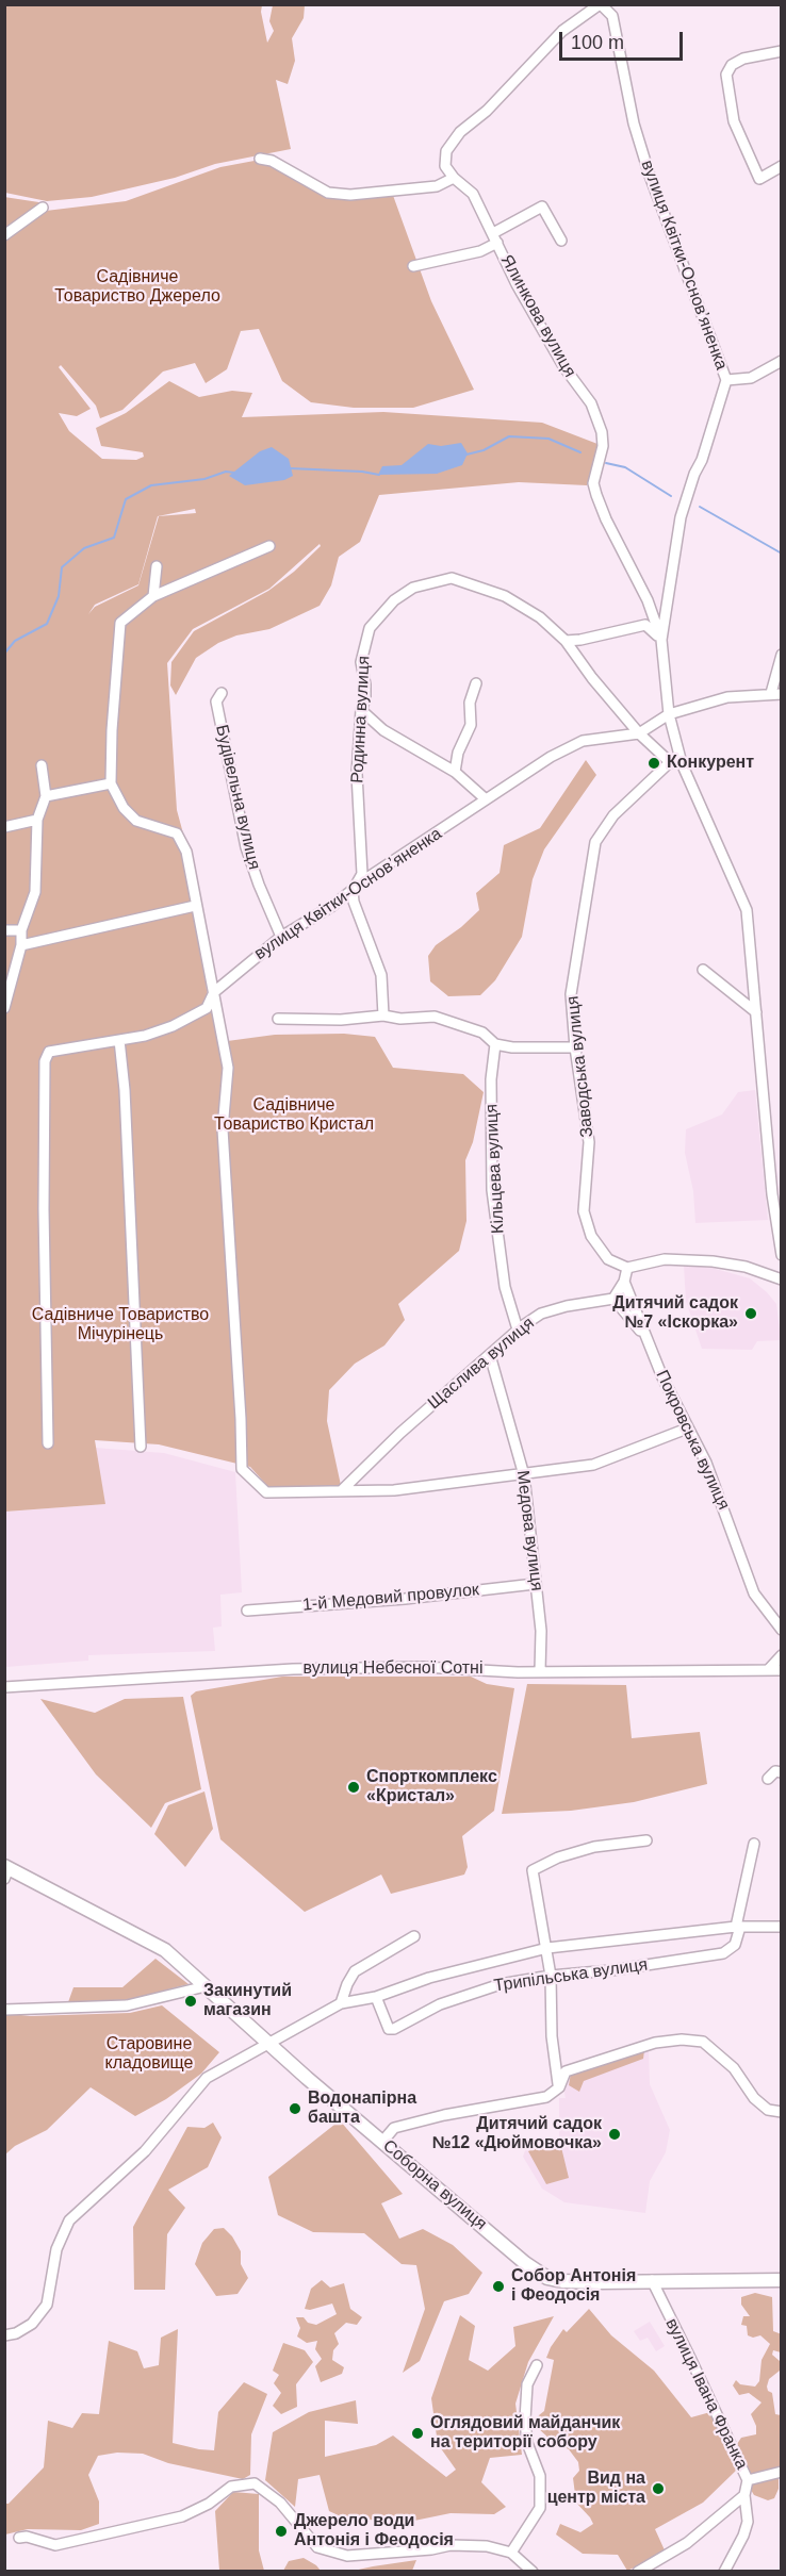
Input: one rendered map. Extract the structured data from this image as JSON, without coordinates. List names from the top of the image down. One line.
{"streets":{"main road":["Соборна вулиця"],"street":["вулиця Квітки-Основʼяненка","Ялинкова вулиця","Родинна вулиця","Будівельна вулиця","Заводська вулиця","Кільцева вулиця","Щаслива вулиця","Покровська вулиця","Медова вулиця","1-й Медовий провулок","вулиця Небесної Сотні","Трипільська вулиця","вулиця Івана Франка"]},"crossings":[["вулиця Квітки-Основʼяненка","Ялинкова вулиця"],["вулиця Квітки-Основʼяненка","Родинна вулиця"],["вулиця Квітки-Основʼяненка","Будівельна вулиця"],["Родинна вулиця","Заводська вулиця"],["Кільцева вулиця","Щаслива вулиця"],["Щаслива вулиця","Медова вулиця"],["Медова вулиця","1-й Медовий провулок"],["Медова вулиця","вулиця Небесної Сотні"],["Трипільська вулиця","Соборна вулиця"],["Соборна вулиця","вулиця Івана Франка"]],"parks":["Садівниче Товариство Джерело","Садівниче Товариство Кристал","Садівниче Товариство Мічурінець","Старовине кладовище"],"places":["Конкурент","Дитячий садок №7 «Іскорка»","Спорткомплекс «Кристал»","Закинутий магазин","Водонапірна башта","Дитячий садок №12 «Дюймовочка»","Собор Антонія і Феодосія","Оглядовий майданчик на території собору","Вид на центр міста","Джерело води Антонія і Феодосія"],"scale_bar":"100 m"}
